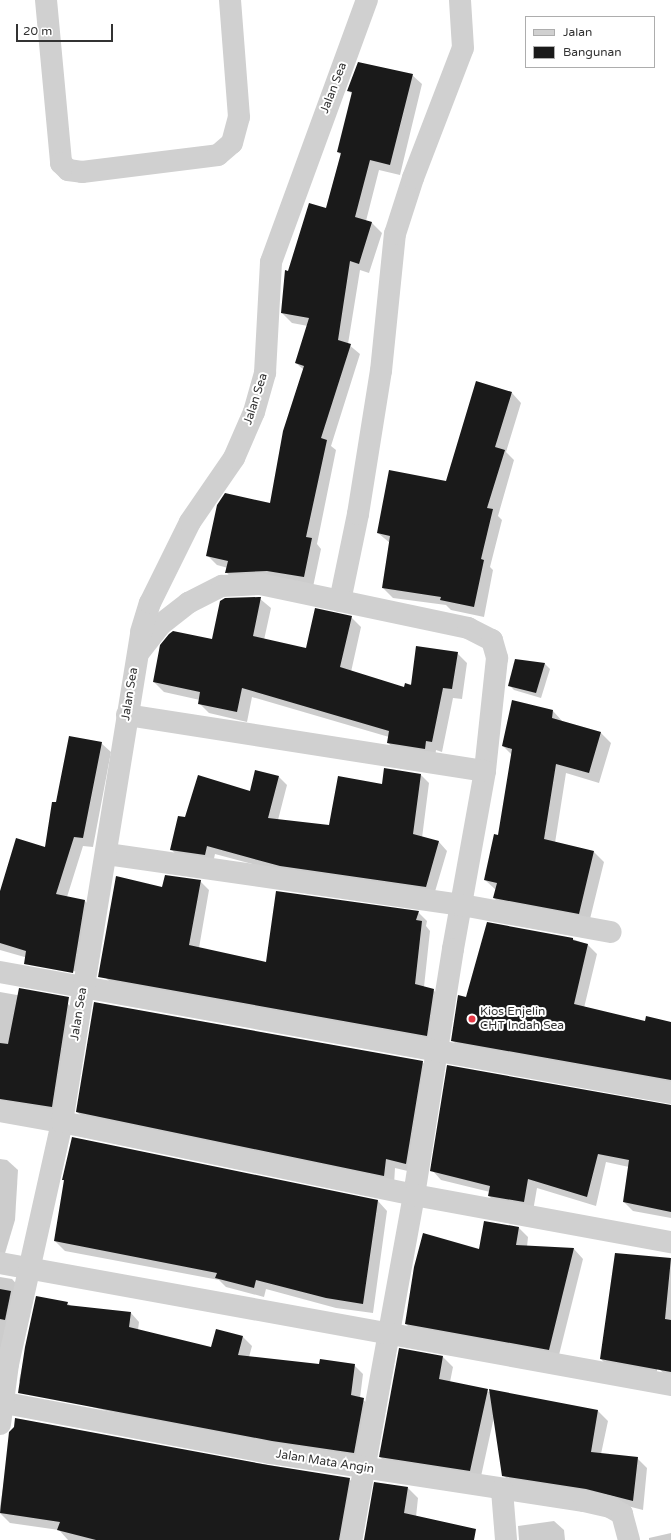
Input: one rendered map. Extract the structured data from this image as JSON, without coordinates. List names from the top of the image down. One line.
{"streets":{"street":["Jalan Sea","Jalan Mata Angin"]},"crossings":[["Jalan Sea","Jalan Mata Angin"]],"places":["Kios Enjelin CHT Indah Sea"],"legend":["Jalan","Bangunan"],"scale_bar":"20 m"}
